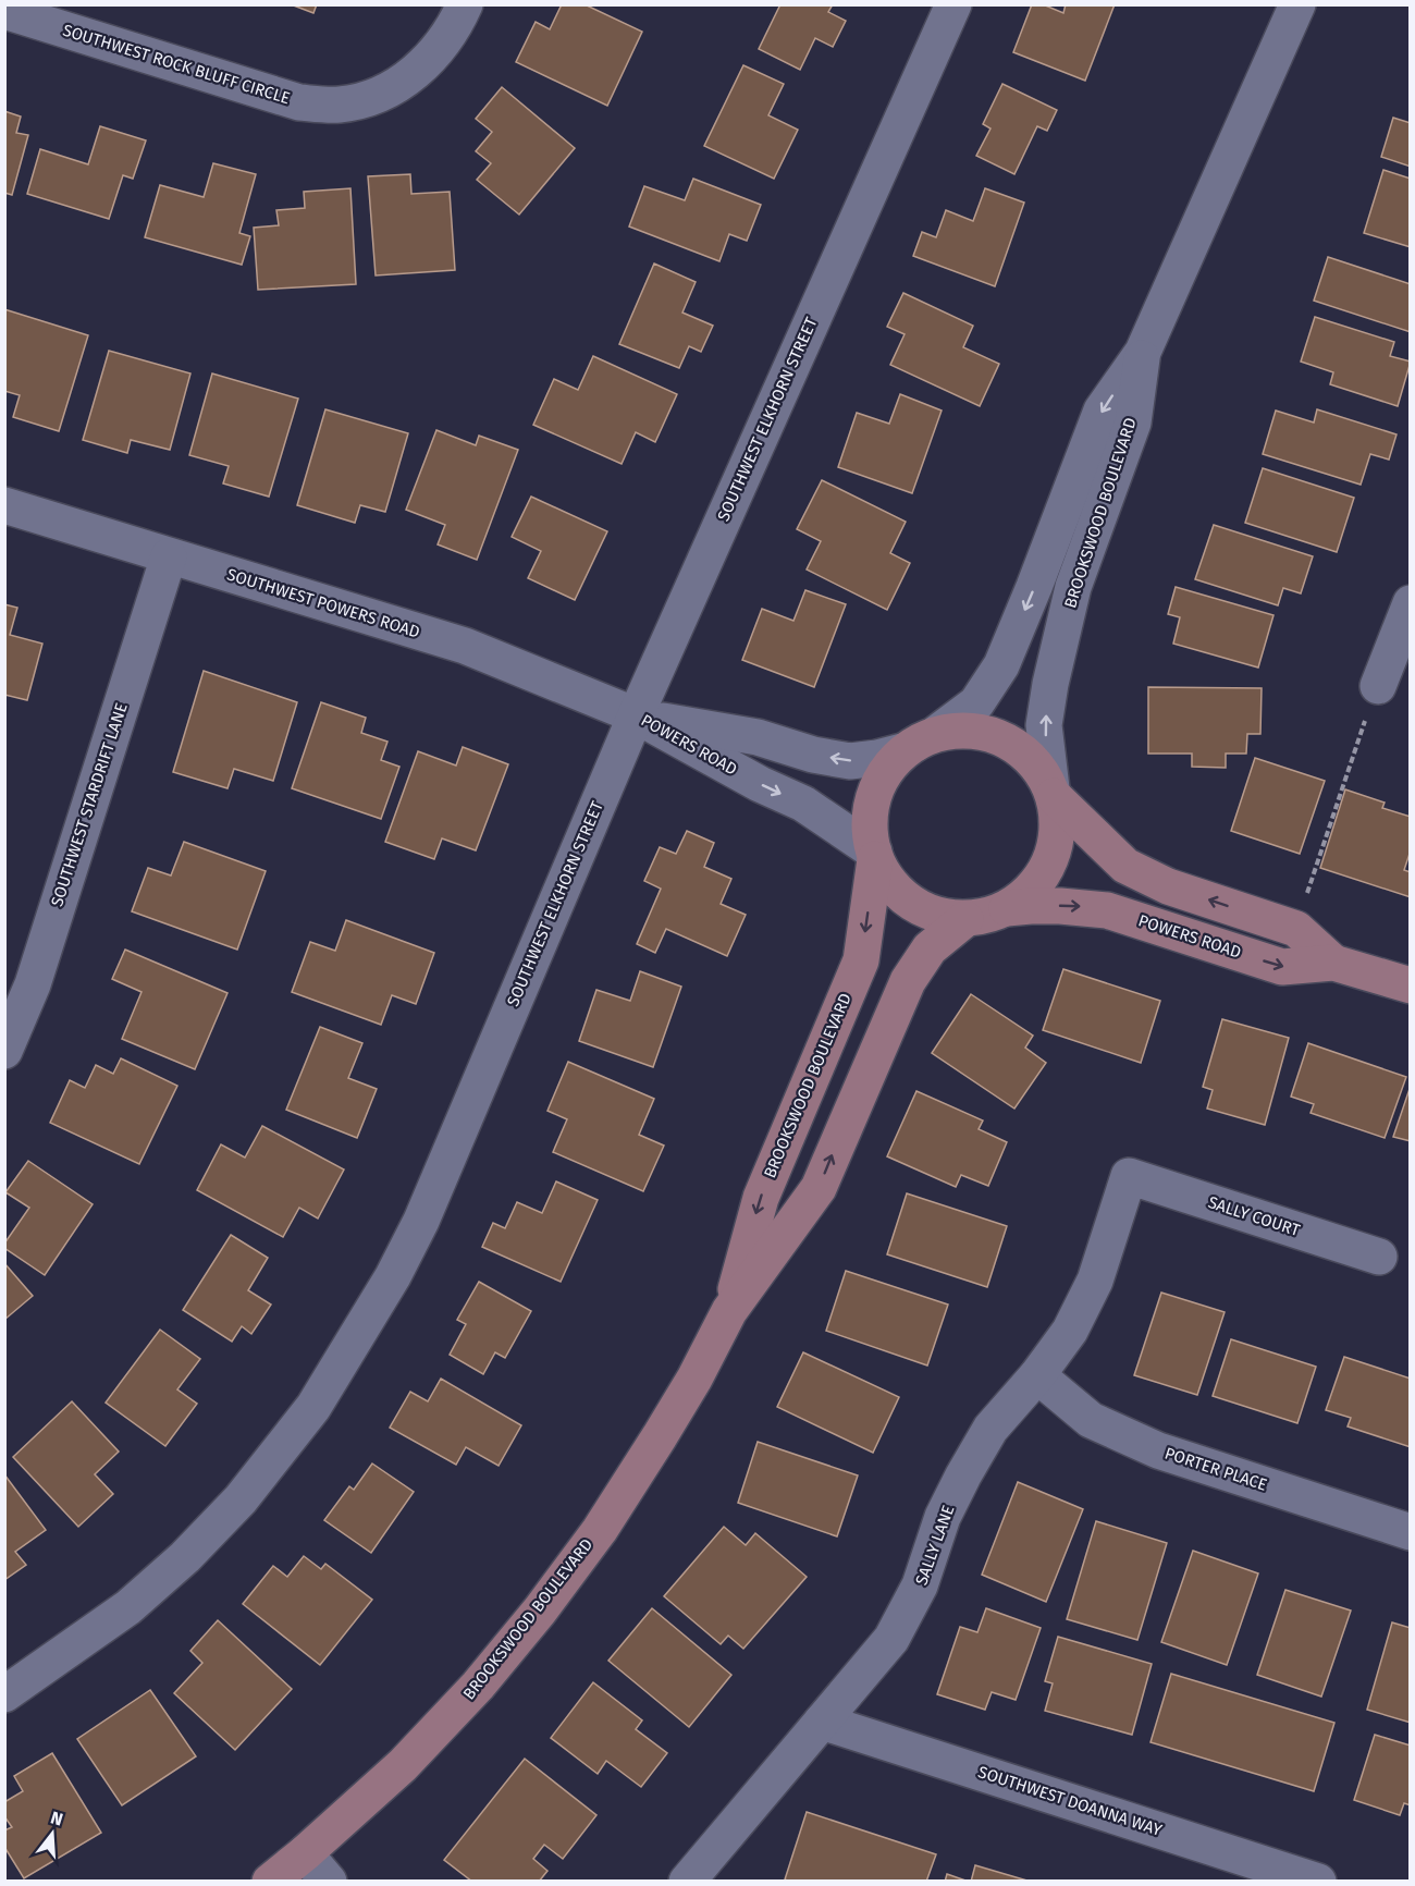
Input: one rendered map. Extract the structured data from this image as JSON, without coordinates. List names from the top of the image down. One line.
{"streets":{"main road":["BROOKSWOOD BOULEVARD","POWERS ROAD"],"street":["SOUTHWEST ROCK BLUFF CIRCLE","SOUTHWEST ELKHORN STREET","SOUTHWEST POWERS ROAD","SOUTHWEST STARDRIFT LANE","SALLY COURT","PORTER PLACE","SALLY LANE","SOUTHWEST DOANNA WAY"]},"crossings":[["SOUTHWEST ELKHORN STREET","SOUTHWEST POWERS ROAD"],["SOUTHWEST ELKHORN STREET","POWERS ROAD"],["BROOKSWOOD BOULEVARD","POWERS ROAD"],["SOUTHWEST POWERS ROAD","POWERS ROAD"],["SOUTHWEST POWERS ROAD","SOUTHWEST STARDRIFT LANE"],["SALLY COURT","SALLY LANE"],["PORTER PLACE","SALLY LANE"],["SALLY LANE","SOUTHWEST DOANNA WAY"]],"north":"top"}
